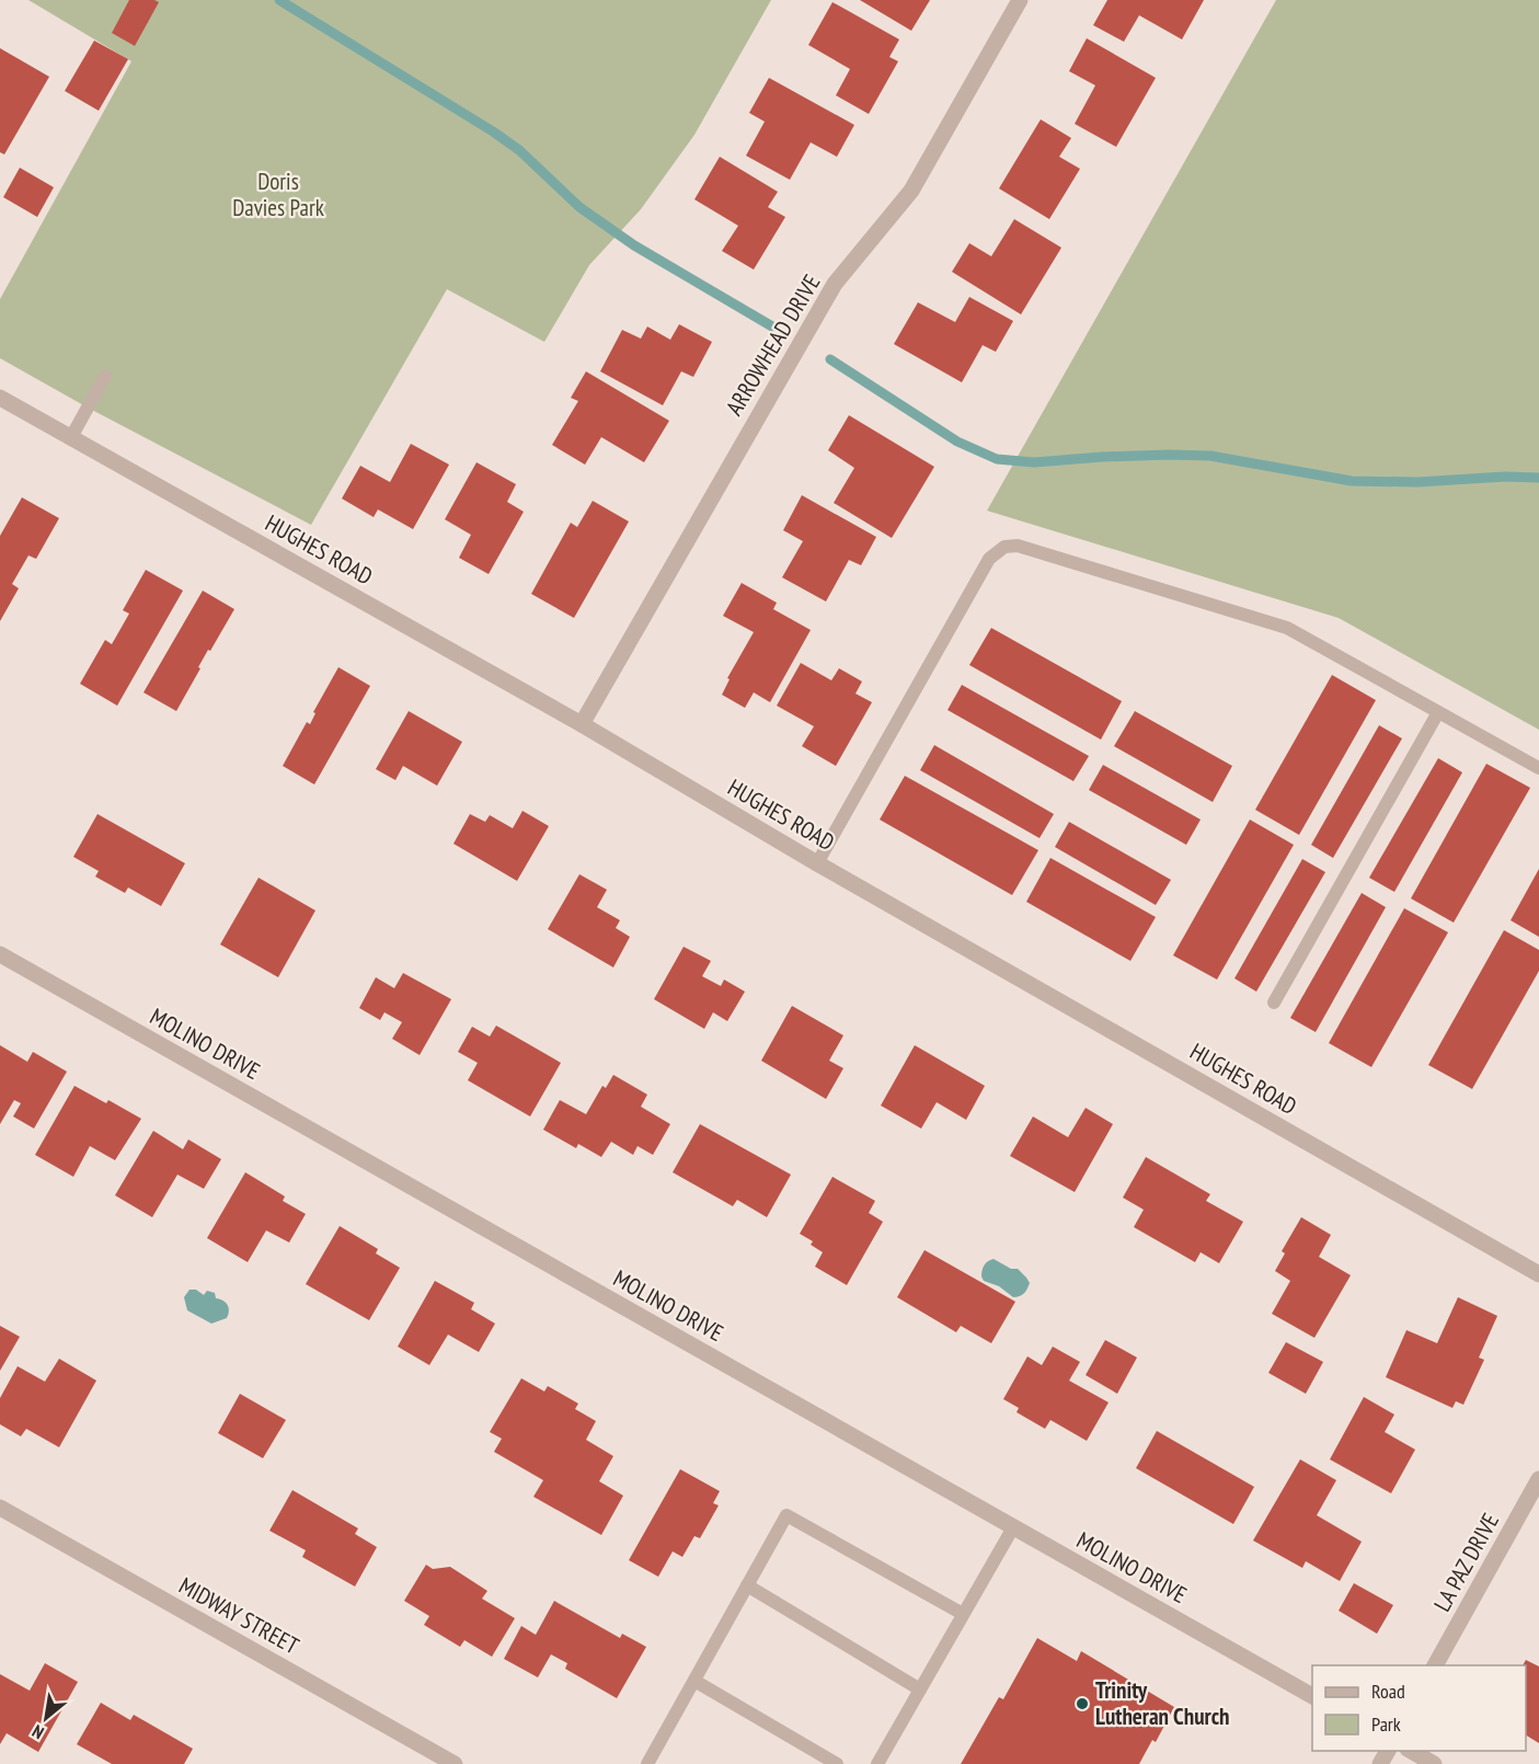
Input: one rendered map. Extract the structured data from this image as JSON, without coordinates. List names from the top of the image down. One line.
{"streets":{"street":["ARROWHEAD DRIVE","HUGHES ROAD","MOLINO DRIVE","LA PAZ DRIVE","MIDWAY STREET"]},"crossings":[["ARROWHEAD DRIVE","HUGHES ROAD"]],"parks":["Doris Davies Park"],"places":["Trinity Lutheran Church"],"legend":["Road","Park"],"north":"bottom left"}
